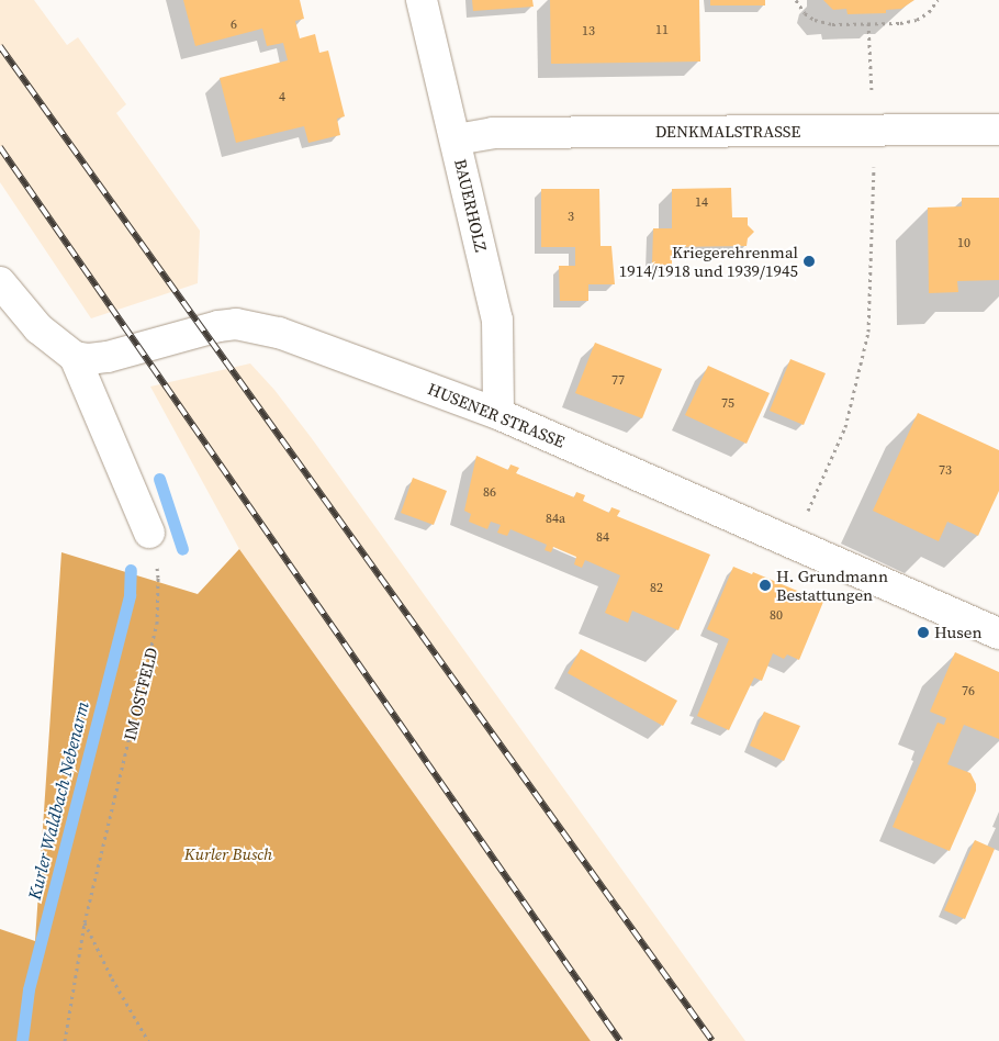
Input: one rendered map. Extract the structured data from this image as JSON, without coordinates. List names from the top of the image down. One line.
{"streets":{"street":["DENKMALSTRASSE","BAUERHOLZ","HUSENER STRASSE"],"path":["IM OSTFELD"]},"crossings":[["DENKMALSTRASSE","BAUERHOLZ"],["BAUERHOLZ","HUSENER STRASSE"]],"water":["Kurler Waldbach Nebenarm"],"parks":["Kurler Busch"],"places":["Kriegerehrenmal 1914/1918 und 1939/1945","H. Grundmann Bestattungen","Husen"],"house_numbers":["6","11","13","4","14","3","10","77","75","73","86","84a","84","82","80","76"]}
